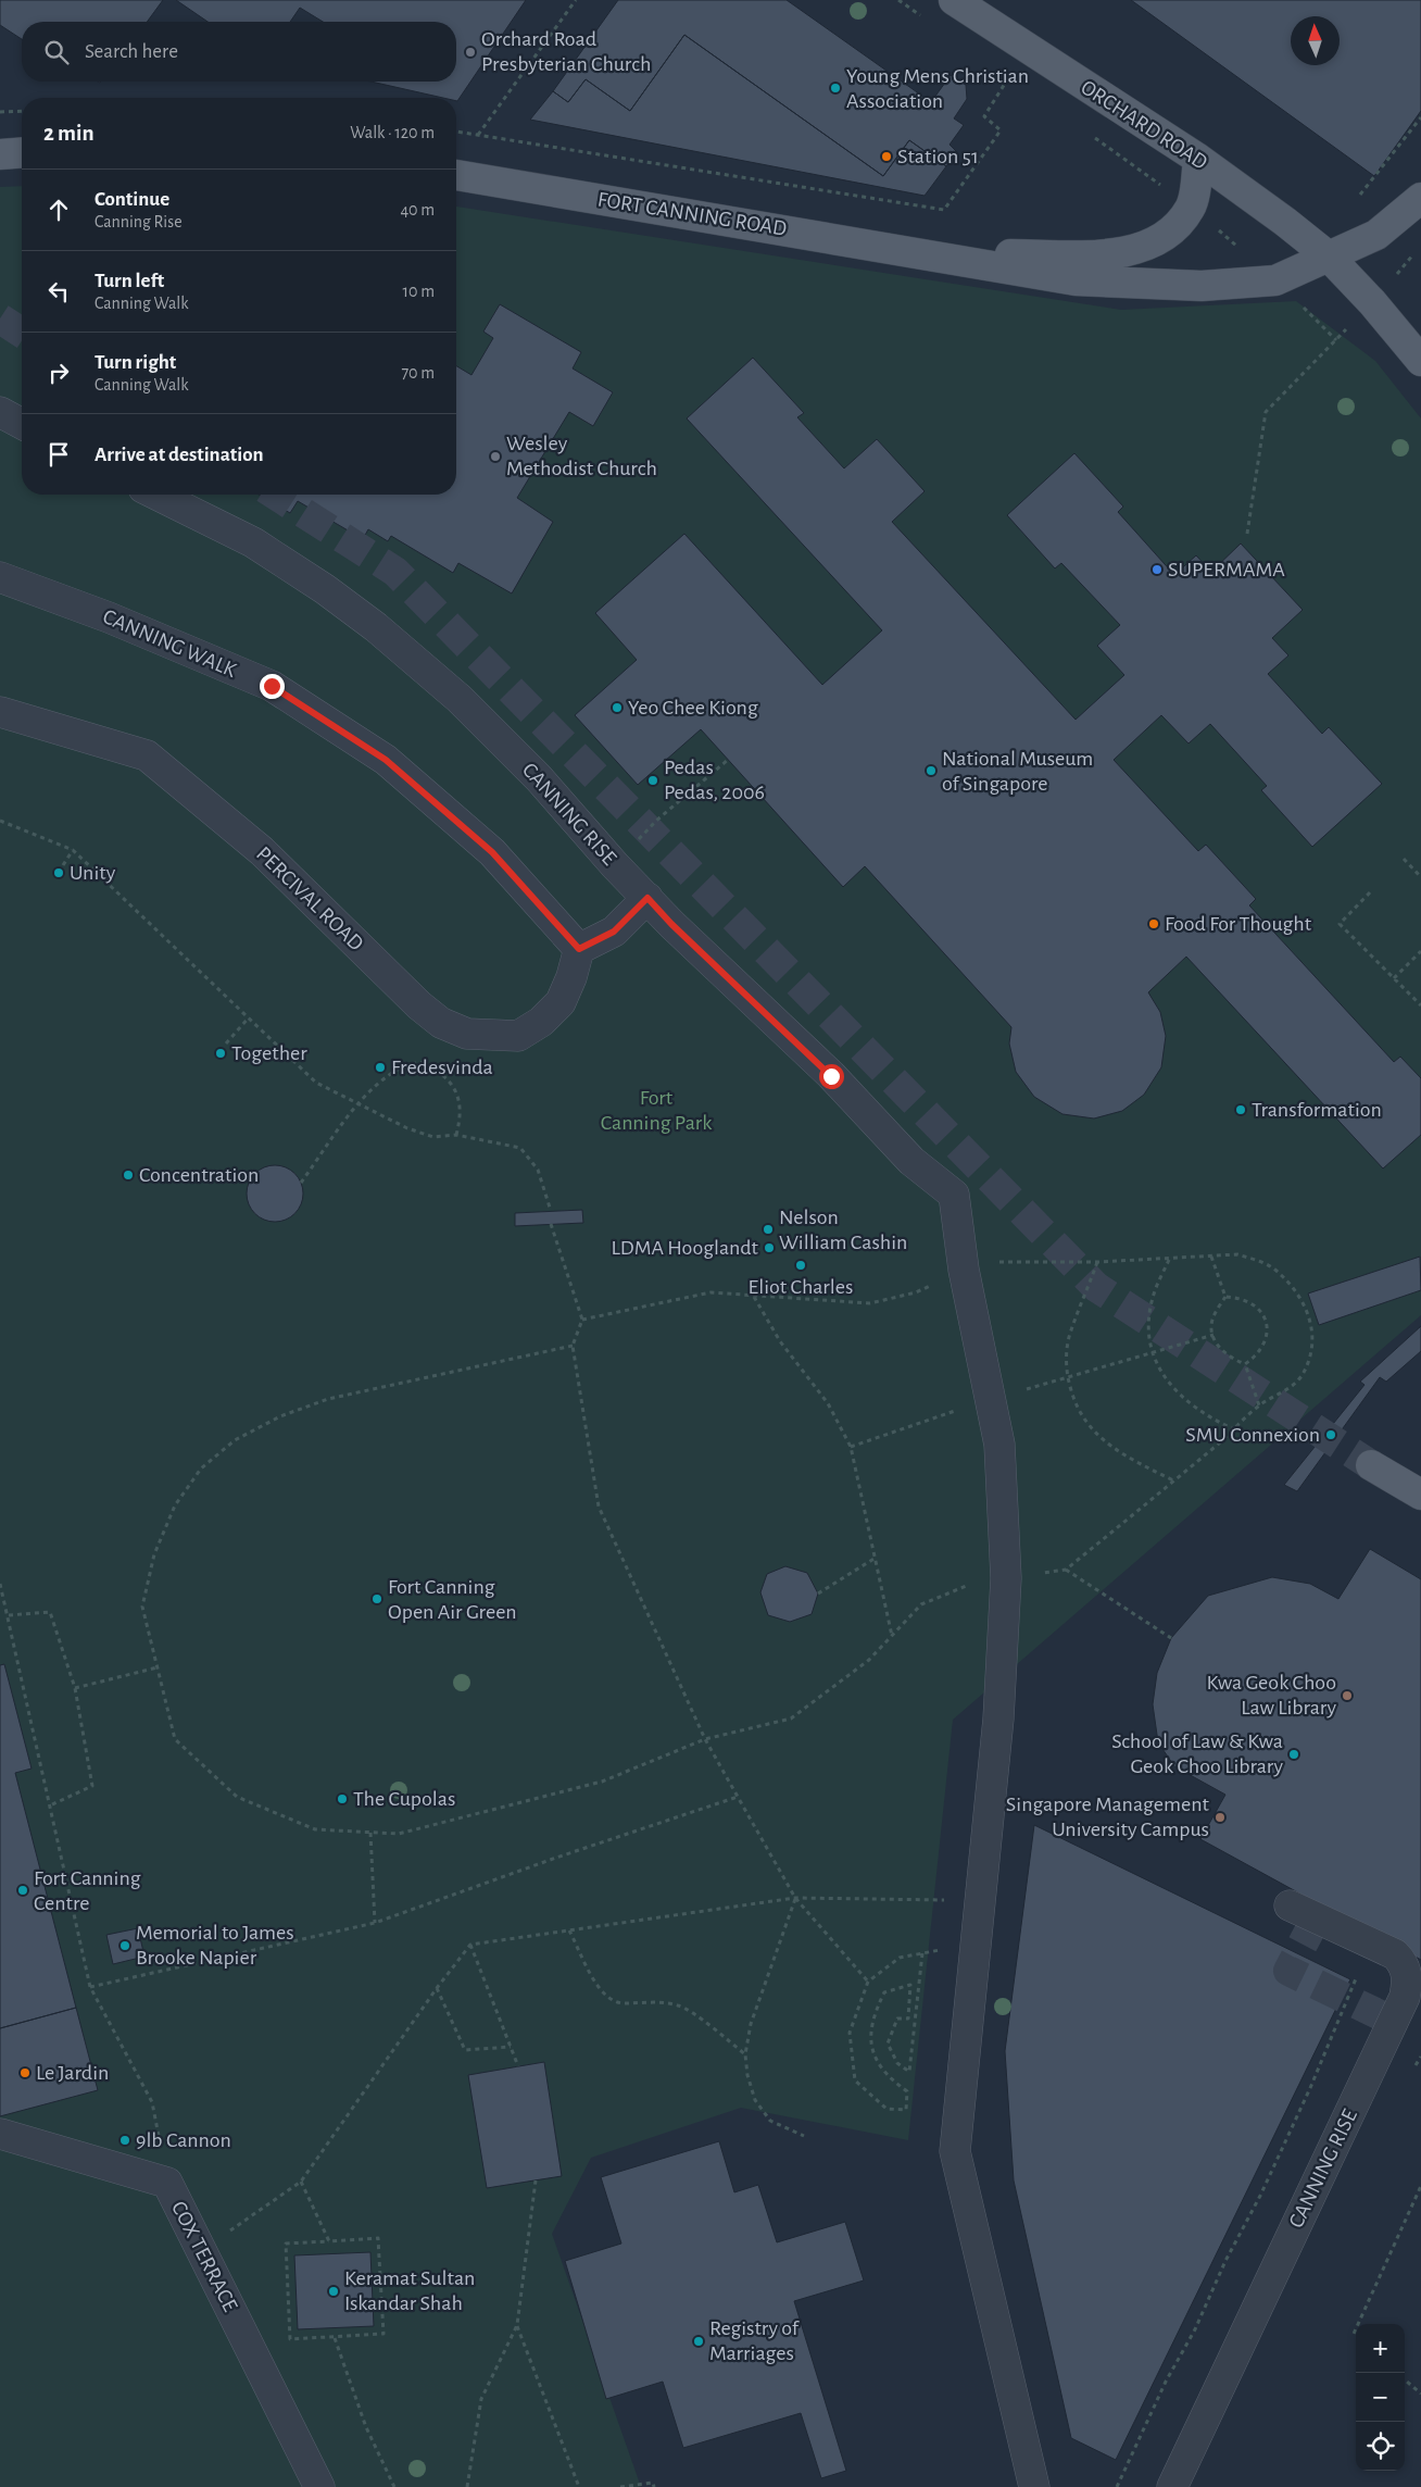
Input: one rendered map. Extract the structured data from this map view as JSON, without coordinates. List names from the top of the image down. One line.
{"streets":{"main road":["ORCHARD ROAD","FORT CANNING ROAD"],"street":["CANNING WALK","CANNING RISE","PERCIVAL ROAD","COX TERRACE"]},"crossings":[["ORCHARD ROAD","FORT CANNING ROAD"],["CANNING WALK","PERCIVAL ROAD"]],"parks":["Fort Canning Park"],"places":["Orchard Road Presbyterian Church","Young Mens Christian Association","Station 51","Wesley Methodist Church","SUPERMAMA","Yeo Chee Kiong","National Museum of Singapore","Pedas Pedas, 2006","Unity","Food For Thought","Together","Fredesvinda","Transformation","Concentration","Nelson William Cashin","LDMA Hooglandt","Eliot Charles","SMU Connexion","Fort Canning Open Air Green","Kwa Geok Choo Law Library","School of Law & Kwa Geok Choo Library","The Cupolas","Singapore Management University Campus","Fort Canning Centre","Memorial to James Brooke Napier","Le Jardin","9lb Cannon","Keramat Sultan Iskandar Shah","Registry of Marriages"],"north":"top","page":{"search":"Search here","heading":["2 min","Walk · 120 m"],"list":[["Continue","Canning Rise","40 m"],["Turn left","Canning Walk","10 m"],["Turn right","Canning Walk","70 m"],"Arrive at destination"],"map_buttons":["+","−"]}}
